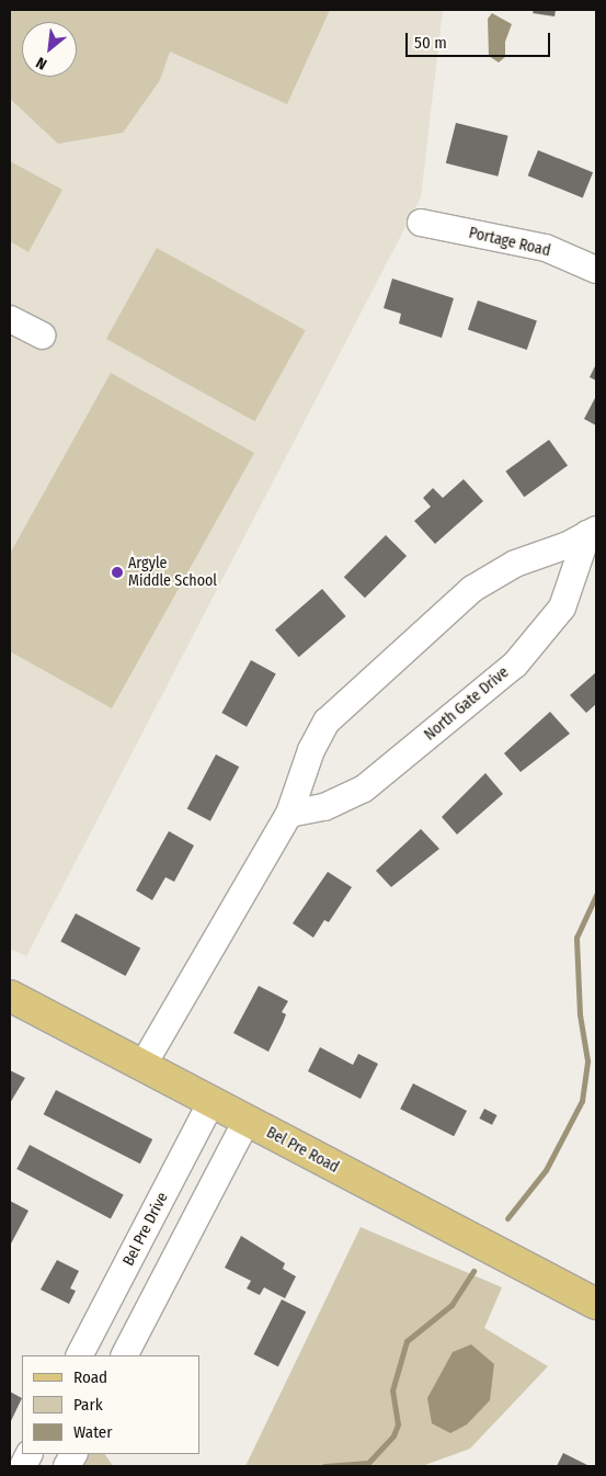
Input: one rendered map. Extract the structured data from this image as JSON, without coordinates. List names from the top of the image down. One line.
{"streets":{"main road":["Bel Pre Road"],"street":["Portage Road","North Gate Drive","Bel Pre Drive"]},"crossings":[["North Gate Drive","Bel Pre Road"],["Bel Pre Road","Bel Pre Drive"]],"places":["Argyle Middle School"],"legend":["Road","Park","Water"],"scale_bar":"50 m","north":"bottom left"}
